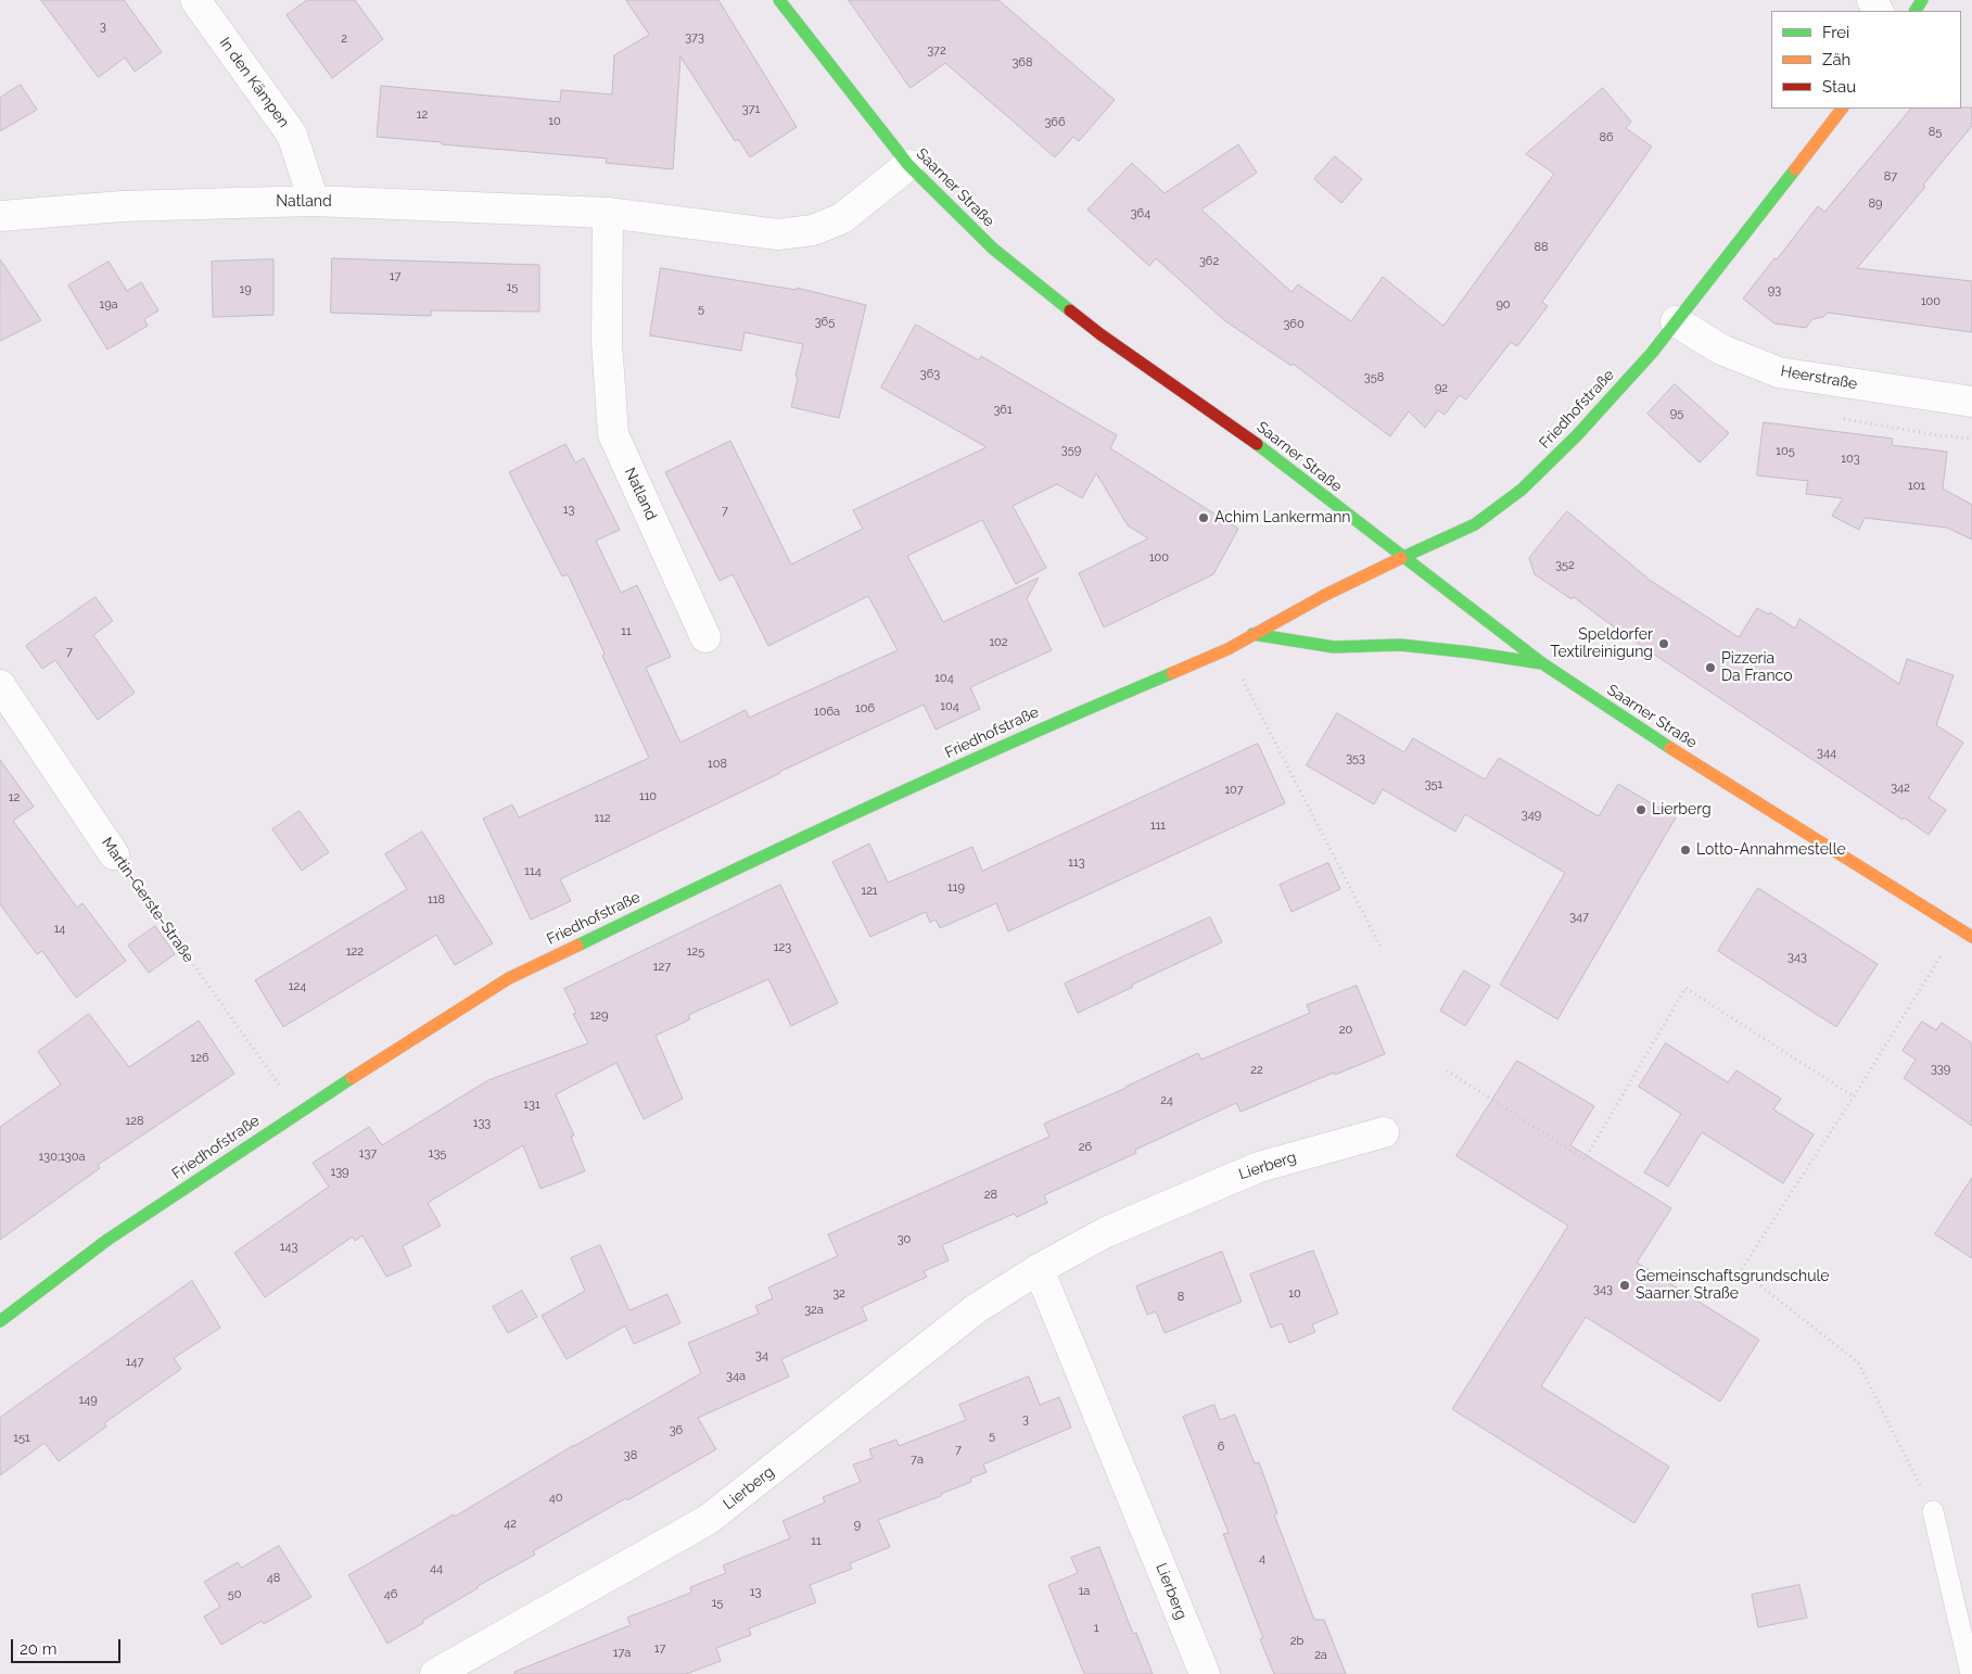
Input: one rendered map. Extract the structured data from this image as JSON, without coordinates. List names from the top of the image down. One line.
{"streets":{"street":["In den Kämpen","Saarner Straße","Natland","Heerstraße","Friedhofstraße","Martin-Gerste-Straße","Lierberg"]},"crossings":[["In den Kämpen","Natland"],["Saarner Straße","Natland"],["Saarner Straße","Friedhofstraße"],["Heerstraße","Friedhofstraße"],["Friedhofstraße","Martin-Gerste-Straße"]],"places":["Achim Lankermann","Speldorfer Textilreinigung","Pizzeria Da Franco","Lierberg","Lotto-Annahmestelle","Gemeinschaftsgrundschule Saarner Straße"],"house_numbers":["3","373","2","372","368","371","12","10","366","85","86","87","89","364","88","362","17","15","19","93","100","19a","90","5","365","360","363","358","92","361","95","359","105","103","101","13","7","100","352","11","102","7","104","104","106","106a","344","353","108","351","342","107","110","12","349","112","111","113","114","119","121","118","347","14","123","122","125","343","127","124","129","20","126","339","22","24","131","128","133","26","137","135","130;130a","139","28","30","143","343","32","10","8","32a","34","147","34a","149","3","36","5","151","6","7","38","7a","40","42","9","11","4","44","48","1a","13","50","46","15","1","2b","17","17a","2a"],"legend":["Frei","Zäh","Stau"],"scale_bar":"20 m"}
